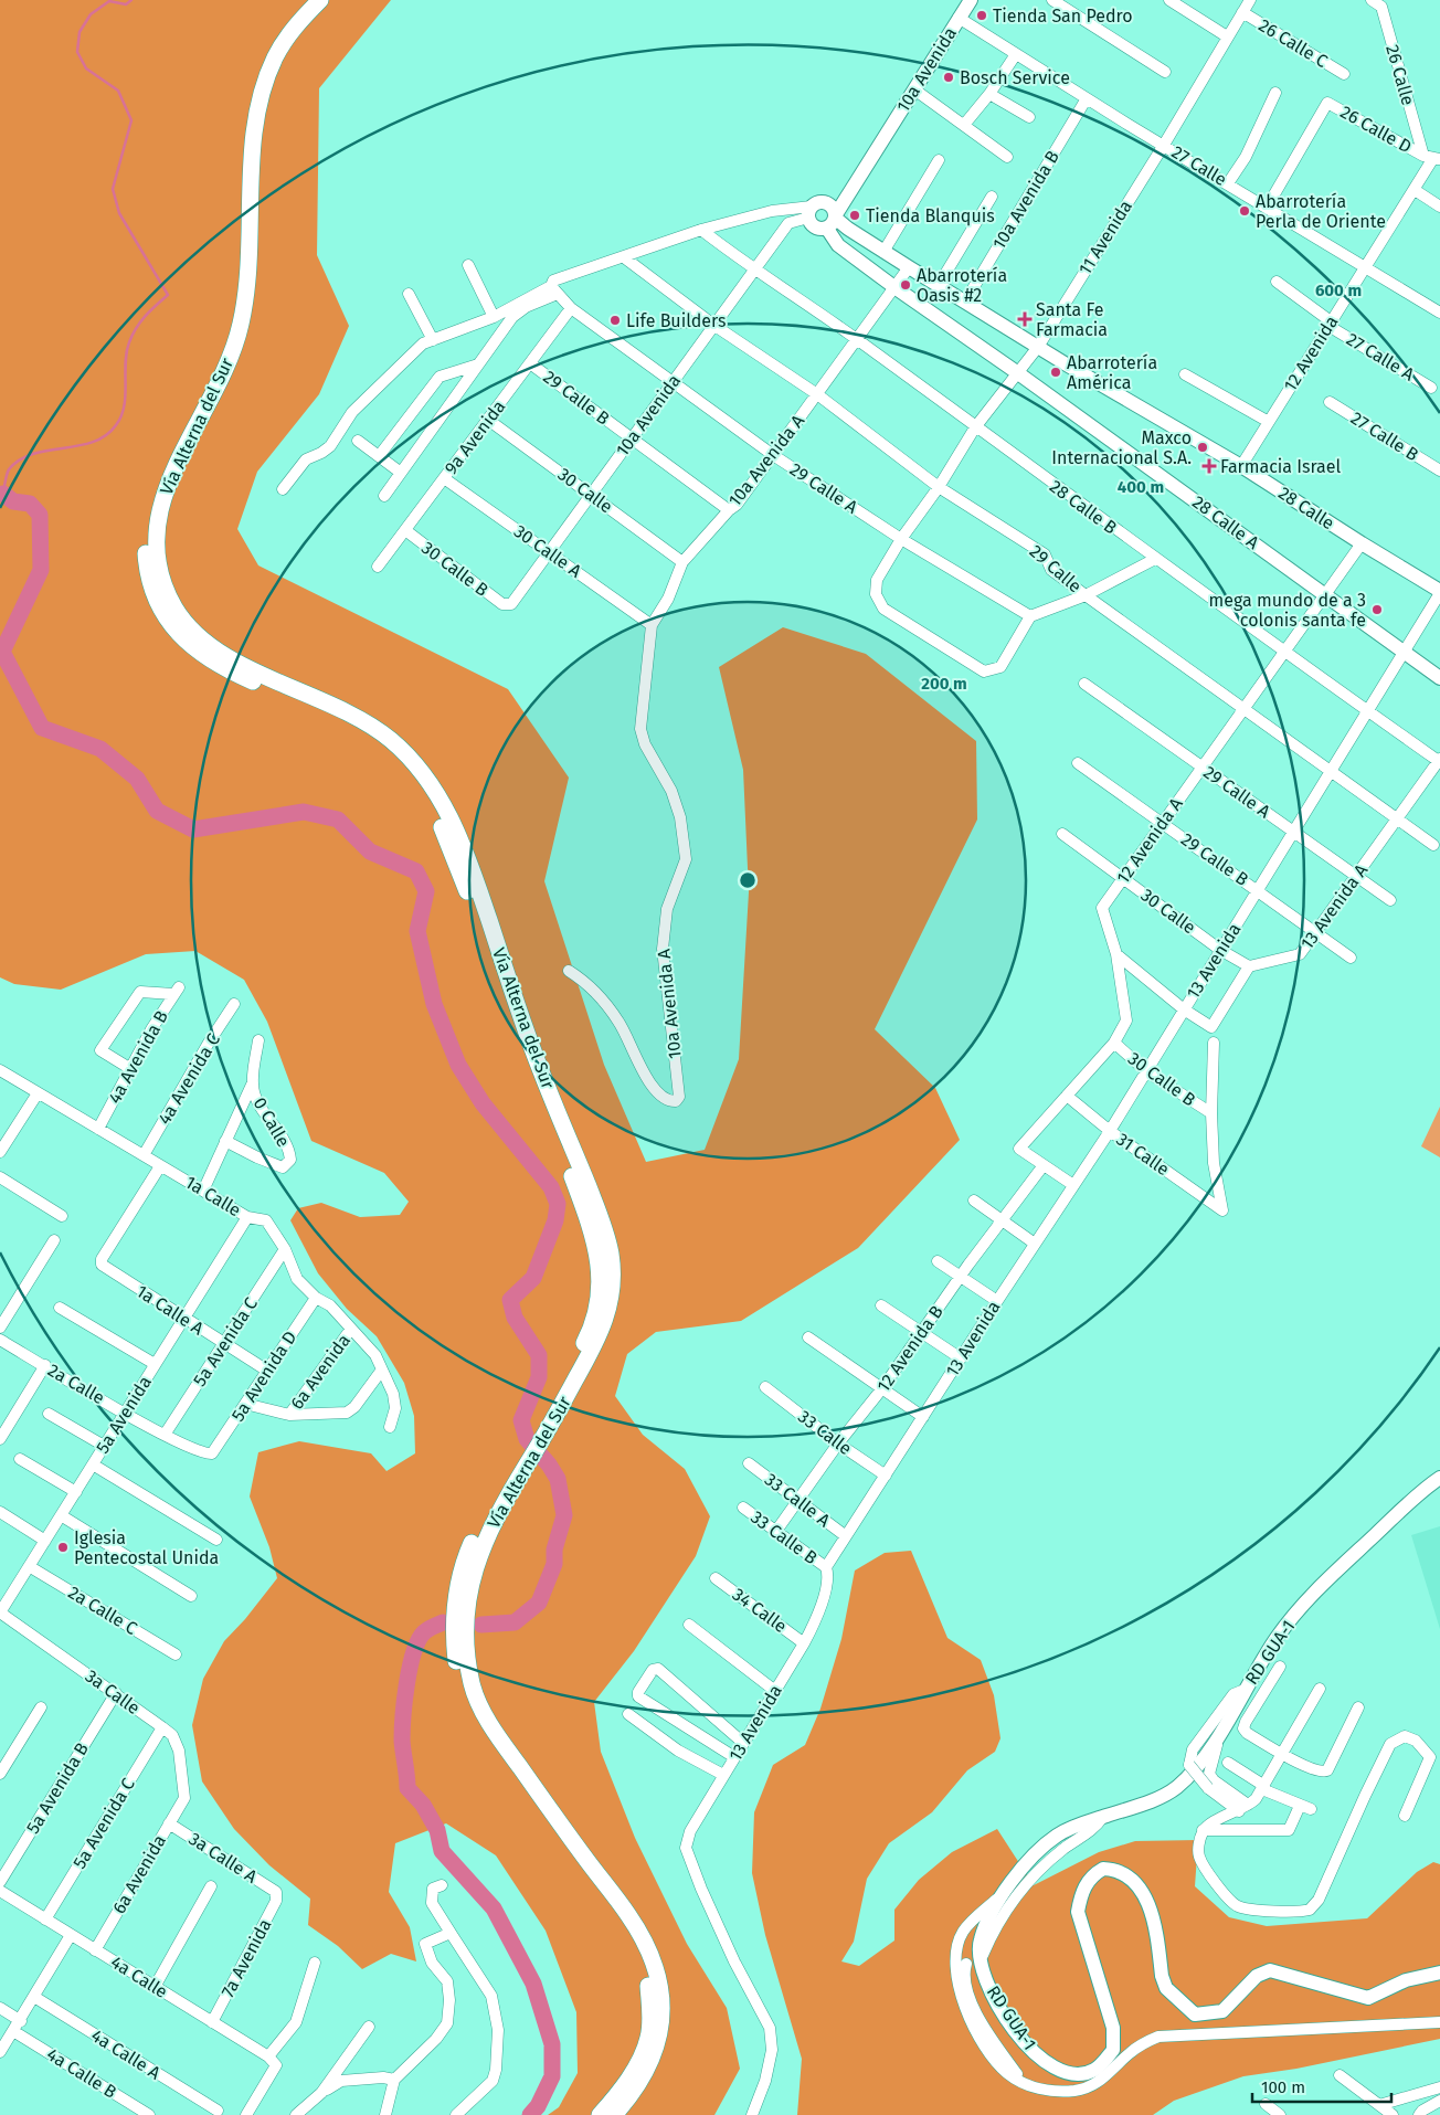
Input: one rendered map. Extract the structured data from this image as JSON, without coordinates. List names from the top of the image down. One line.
{"streets":{"highway":["Vía Alterna del Sur"],"main road":["10a Avenida","28 Calle","28 Calle A","RD GUA-1"],"street":["26 Calle C","26 Calle","26 Calle D","27 Calle","10a Avenida B","11 Avenida","12 Avenida","27 Calle A","29 Calle B","27 Calle B","9a Avenida","10a Avenida A","29 Calle A","30 Calle","28 Calle B","30 Calle A","30 Calle B","29 Calle","12 Avenida A","13 Avenida A","13 Avenida","4a Avenida B","4a Avenida C","0 Calle","31 Calle","1a Calle","1a Calle A","5a Avenida C","12 Avenida B","6a Avenida","5a Avenida D","2a Calle","5a Avenida","33 Calle","33 Calle A","33 Calle B","2a Calle C","34 Calle","3a Calle","5a Avenida B","3a Calle A","7a Avenida","4a Calle","4a Calle A","4a Calle B"]},"crossings":[["26 Calle C","11 Avenida"],["10a Avenida","27 Calle"],["10a Avenida","29 Calle B"],["10a Avenida","29 Calle A"],["10a Avenida","30 Calle"],["10a Avenida","28 Calle B"],["10a Avenida","28 Calle"],["10a Avenida","28 Calle A"],["10a Avenida","30 Calle A"],["10a Avenida","30 Calle B"],["10a Avenida","29 Calle"],["26 Calle","26 Calle D"],["26 Calle","12 Avenida"],["26 Calle D","27 Calle"],["26 Calle D","12 Avenida"],["27 Calle","10a Avenida B"],["27 Calle","11 Avenida"],["27 Calle","12 Avenida"],["10a Avenida B","28 Calle"],["11 Avenida","29 Calle A"],["11 Avenida","28 Calle B"],["11 Avenida","28 Calle"],["11 Avenida","28 Calle A"],["11 Avenida","29 Calle"],["12 Avenida","27 Calle A"],["12 Avenida","28 Calle"],["29 Calle B","9a Avenida"],["29 Calle B","10a Avenida A"],["29 Calle B","12 Avenida A"],["29 Calle B","13 Avenida A"],["29 Calle B","13 Avenida"],["9a Avenida","29 Calle A"],["9a Avenida","30 Calle"],["9a Avenida","30 Calle A"],["9a Avenida","30 Calle B"],["10a Avenida A","29 Calle A"],["10a Avenida A","30 Calle"],["10a Avenida A","28 Calle B"],["10a Avenida A","28 Calle"],["10a Avenida A","28 Calle A"],["10a Avenida A","30 Calle A"],["10a Avenida A","29 Calle"],["29 Calle A","12 Avenida A"],["29 Calle A","13 Avenida A"],["29 Calle A","13 Avenida"],["30 Calle","12 Avenida A"],["30 Calle","13 Avenida A"],["30 Calle","13 Avenida"],["28 Calle B","12 Avenida A"],["28 Calle B","13 Avenida A"],["28 Calle B","13 Avenida"],["28 Calle","28 Calle A"],["28 Calle","12 Avenida A"],["28 Calle","13 Avenida"],["28 Calle A","12 Avenida A"],["28 Calle A","13 Avenida"],["30 Calle B","12 Avenida A"],["30 Calle B","13 Avenida"],["30 Calle B","31 Calle"],["29 Calle","12 Avenida A"],["29 Calle","13 Avenida A"],["29 Calle","13 Avenida"],["12 Avenida A","31 Calle"],["12 Avenida A","12 Avenida B"],["13 Avenida","31 Calle"],["13 Avenida","33 Calle"],["13 Avenida","33 Calle A"],["13 Avenida","33 Calle B"],["13 Avenida","34 Calle"],["4a Avenida B","1a Calle"],["4a Avenida C","1a Calle"],["1a Calle","1a Calle A"],["1a Calle","5a Avenida C"],["1a Calle","6a Avenida"],["1a Calle","5a Avenida D"],["1a Calle","5a Avenida"],["1a Calle A","5a Avenida C"],["1a Calle A","5a Avenida D"],["1a Calle A","5a Avenida"],["5a Avenida C","2a Calle"],["5a Avenida C","3a Calle"],["5a Avenida C","4a Calle"],["12 Avenida B","33 Calle"],["12 Avenida B","33 Calle A"],["12 Avenida B","33 Calle B"],["6a Avenida","3a Calle"],["6a Avenida","3a Calle A"],["6a Avenida","4a Calle"],["5a Avenida D","2a Calle"],["2a Calle","5a Avenida"],["5a Avenida","2a Calle C"],["5a Avenida","3a Calle"],["3a Calle","5a Avenida B"],["3a Calle A","7a Avenida"],["7a Avenida","4a Calle"]],"places":{"other":["Tienda San Pedro","Bosch Service","Abarrotería Perla de Oriente","Tienda Blanquis","Abarrotería Oasis #2","Life Builders","Abarrotería América","Maxco Internacional S.A.","mega mundo de a 3 colonis santa fe","Iglesia Pentecostal Unida"],"health":["Santa Fe Farmacia","Farmacia Israel"]},"scale_bar":"100 m","rings":["600 m","400 m","200 m"]}
